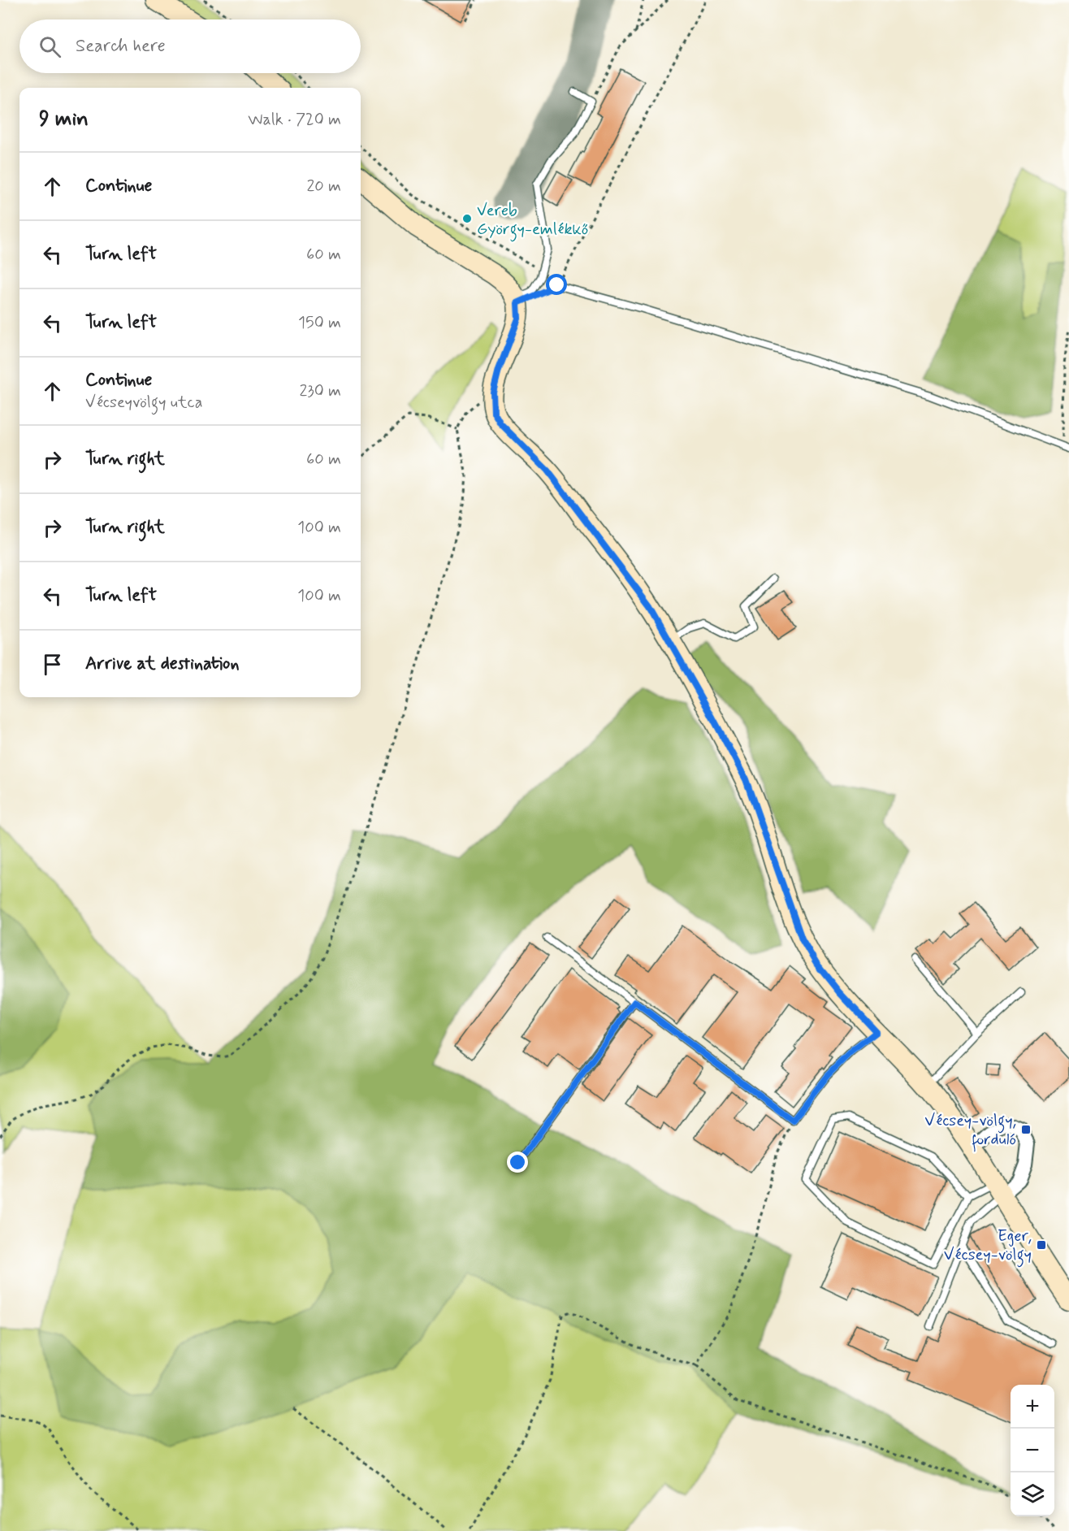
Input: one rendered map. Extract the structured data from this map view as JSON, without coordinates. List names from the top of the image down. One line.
{"places":{"other":["Vereb György-emlékkő"],"transit":["Vécsey-völgy, forduló","Eger, Vécsey-völgy"]},"page":{"search":"Search here","heading":["9 min","Walk · 720 m"],"list":[["Continue","20 m"],["Turn left","60 m"],["Turn left","150 m"],["Continue","Vécseyvölgy utca","230 m"],["Turn right","60 m"],["Turn right","100 m"],["Turn left","100 m"],"Arrive at destination"],"map_buttons":["+","−"]}}
